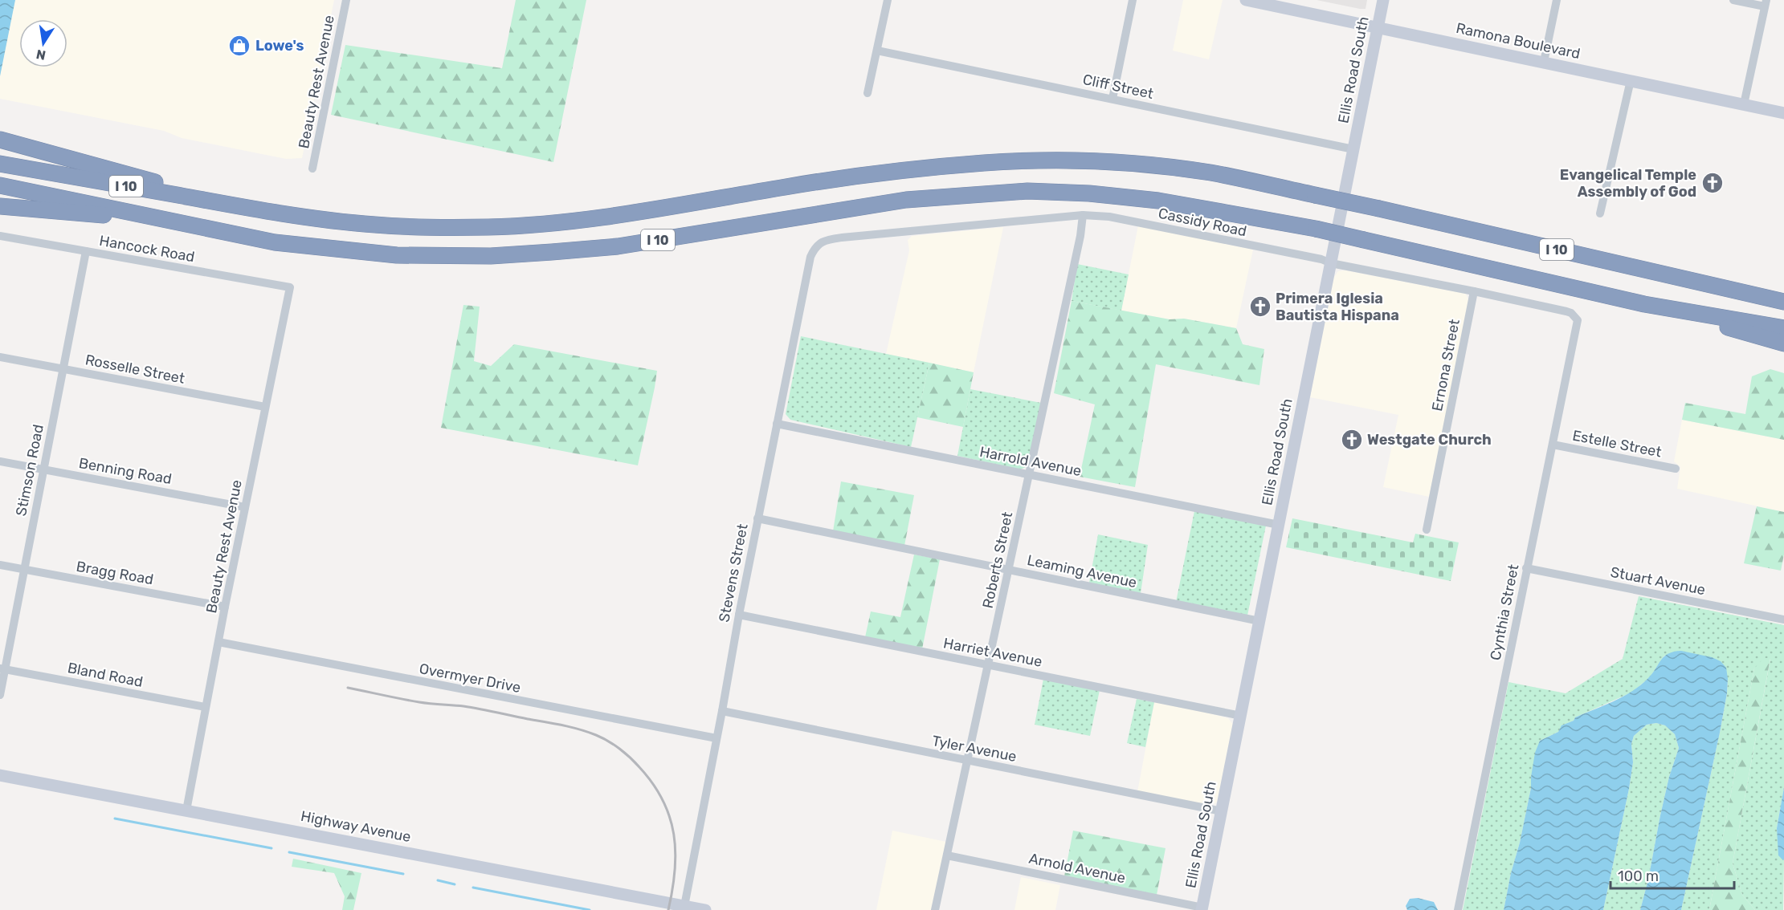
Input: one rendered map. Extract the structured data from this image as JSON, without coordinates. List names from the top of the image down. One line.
{"streets":{"highway":["I 10"],"street":["Ramona Boulevard","Ellis Road South","Beauty Rest Avenue","Cliff Street","Cassidy Road","Hancock Road","Ernona Street","Rosselle Street","Estelle Street","Harrold Avenue","Stimson Road","Benning Road","Roberts Street","Leaming Avenue","Bragg Road","Stevens Street","Stuart Avenue","Cynthia Street","Harriet Avenue","Bland Road","Overmyer Drive","Tyler Avenue","Highway Avenue","Arnold Avenue"]},"crossings":[["Ramona Boulevard","Ellis Road South"],["Ellis Road South","Cliff Street"],["Ellis Road South","Cassidy Road"],["Ellis Road South","Harrold Avenue"],["Ellis Road South","Leaming Avenue"],["Ellis Road South","Harriet Avenue"],["Ellis Road South","Tyler Avenue"],["Ellis Road South","Arnold Avenue"],["Beauty Rest Avenue","Hancock Road"],["Beauty Rest Avenue","Rosselle Street"],["Beauty Rest Avenue","Benning Road"],["Beauty Rest Avenue","Bragg Road"],["Beauty Rest Avenue","Bland Road"],["Beauty Rest Avenue","Overmyer Drive"],["Beauty Rest Avenue","Highway Avenue"],["Cassidy Road","Ernona Street"],["Cassidy Road","Roberts Street"],["Cassidy Road","Stevens Street"],["Cassidy Road","Cynthia Street"],["Hancock Road","Stimson Road"],["Rosselle Street","Stimson Road"],["Estelle Street","Cynthia Street"],["Harrold Avenue","Roberts Street"],["Harrold Avenue","Stevens Street"],["Stimson Road","Benning Road"],["Stimson Road","Bragg Road"],["Stimson Road","Bland Road"],["Roberts Street","Leaming Avenue"],["Roberts Street","Harriet Avenue"],["Roberts Street","Tyler Avenue"],["Roberts Street","Arnold Avenue"],["Leaming Avenue","Stevens Street"],["Stevens Street","Harriet Avenue"],["Stevens Street","Overmyer Drive"],["Stevens Street","Tyler Avenue"],["Stevens Street","Highway Avenue"],["Stuart Avenue","Cynthia Street"]],"places":{"shop":["Lowe's"],"church":["Evangelical Temple Assembly of God","Primera Iglesia Bautista Hispana","Westgate Church"]},"scale_bar":"100 m","north":"bottom"}
